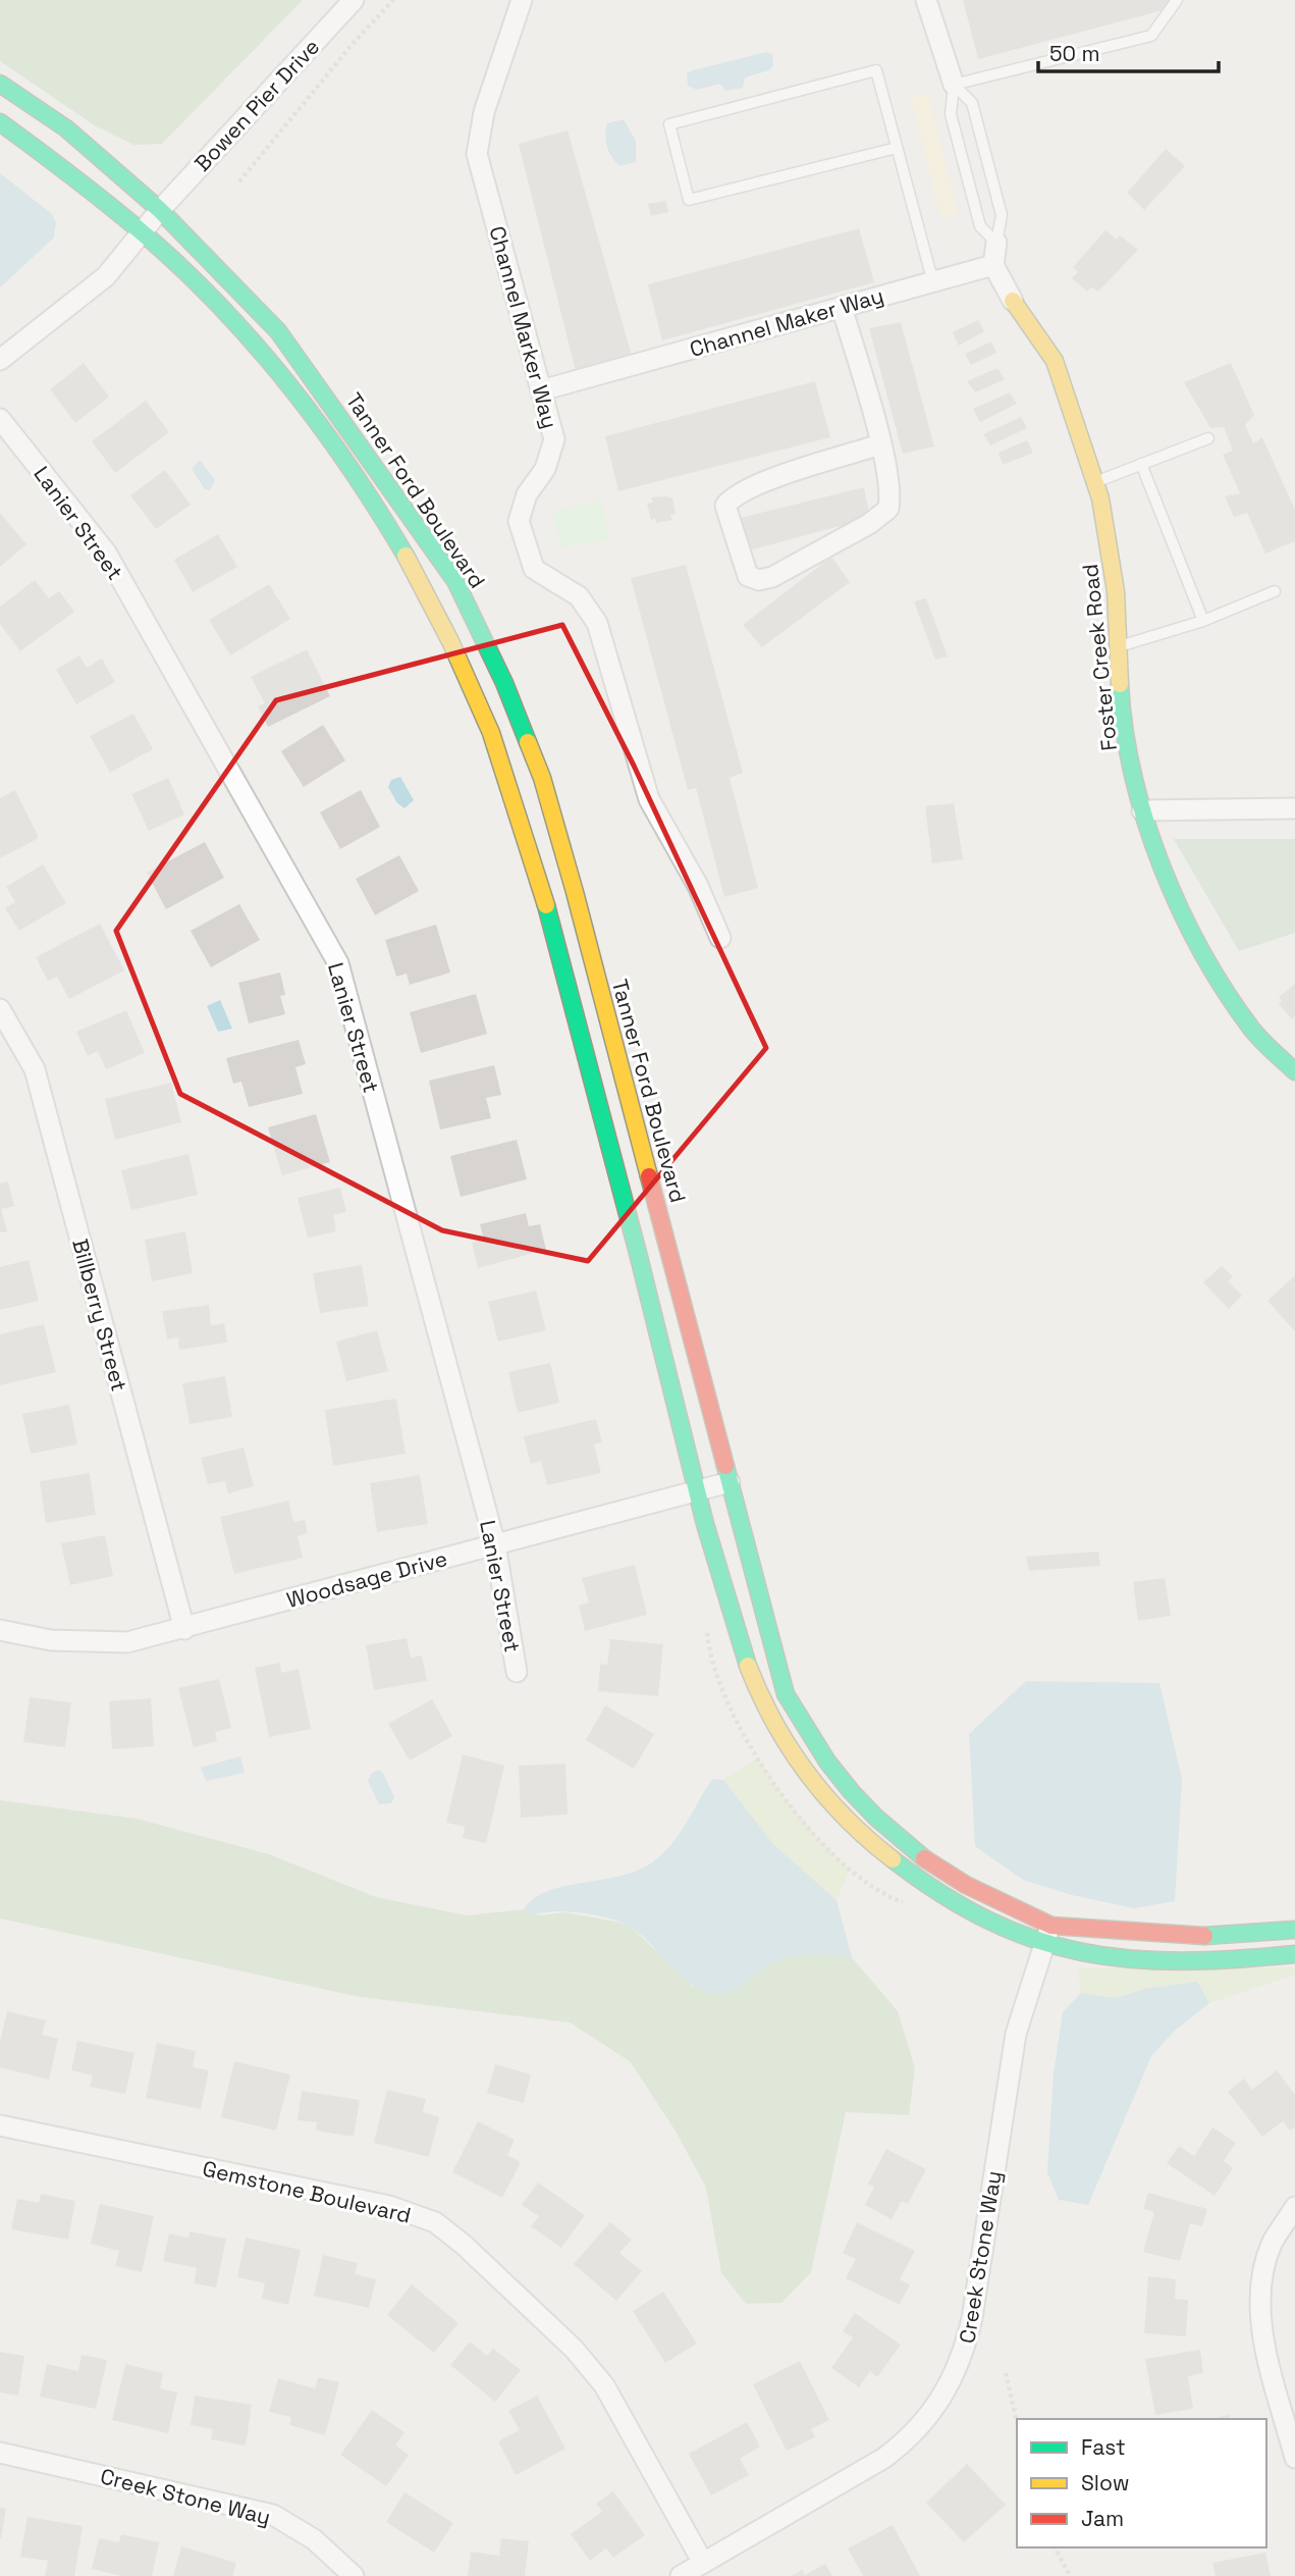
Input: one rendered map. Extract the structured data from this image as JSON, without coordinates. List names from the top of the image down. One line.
{"streets":{"street":["Bowen Pier Drive","Channel Maker Way","Channel Marker Way","Tanner Ford Boulevard","Lanier Street","Foster Creek Road","Billberry Street","Woodsage Drive","Gemstone Boulevard","Creek Stone Way"]},"crossings":[["Bowen Pier Drive","Tanner Ford Boulevard"],["Channel Maker Way","Channel Marker Way"],["Tanner Ford Boulevard","Woodsage Drive"],["Tanner Ford Boulevard","Creek Stone Way"],["Lanier Street","Woodsage Drive"],["Billberry Street","Woodsage Drive"],["Gemstone Boulevard","Creek Stone Way"]],"legend":["Fast","Slow","Jam"],"scale_bar":"50 m"}
